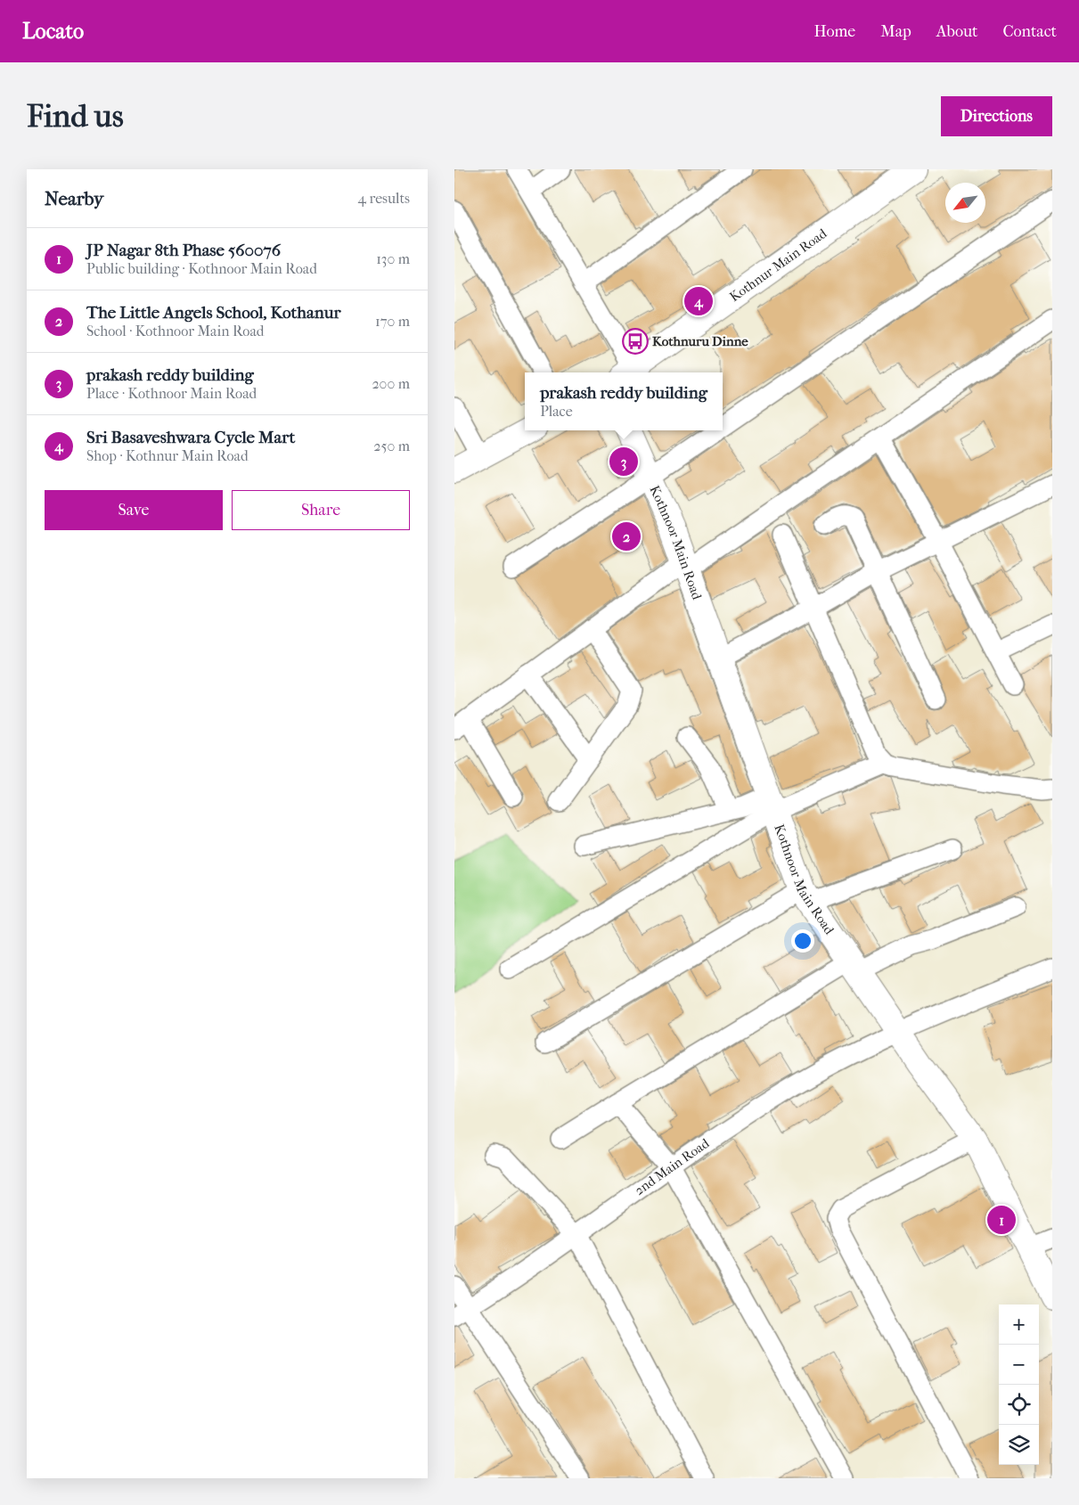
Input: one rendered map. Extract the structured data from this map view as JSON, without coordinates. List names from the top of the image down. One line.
{"streets":{"street":["Kothnur Main Road","Kothnoor Main Road","2nd Main Road"]},"crossings":[["Kothnoor Main Road","2nd Main Road"]],"places":{"bus stop":["Kothnuru Dinne"]},"north":"bottom left","page":{"header":"Locato","nav":["Home","Map","About","Contact"],"buttons":["Directions",["Save","Share"]],"title":"Find us","heading":["Nearby","4 results"],"list":[{"mark":"1","name":"JP Nagar 8th Phase 560076","note":"Public building · Kothnoor Main Road","value":"130 m"},{"mark":"2","name":"The Little Angels School, Kothanur","note":"School · Kothnoor Main Road","value":"170 m"},{"mark":"3","name":"prakash reddy building","note":"Place · Kothnoor Main Road","value":"200 m"},{"mark":"4","name":"Sri Basaveshwara Cycle Mart","note":"Shop · Kothnur Main Road","value":"250 m"}],"pins":["4","3","2","1"],"popup":["prakash reddy building","Place"],"map_buttons":["+","−"]}}
